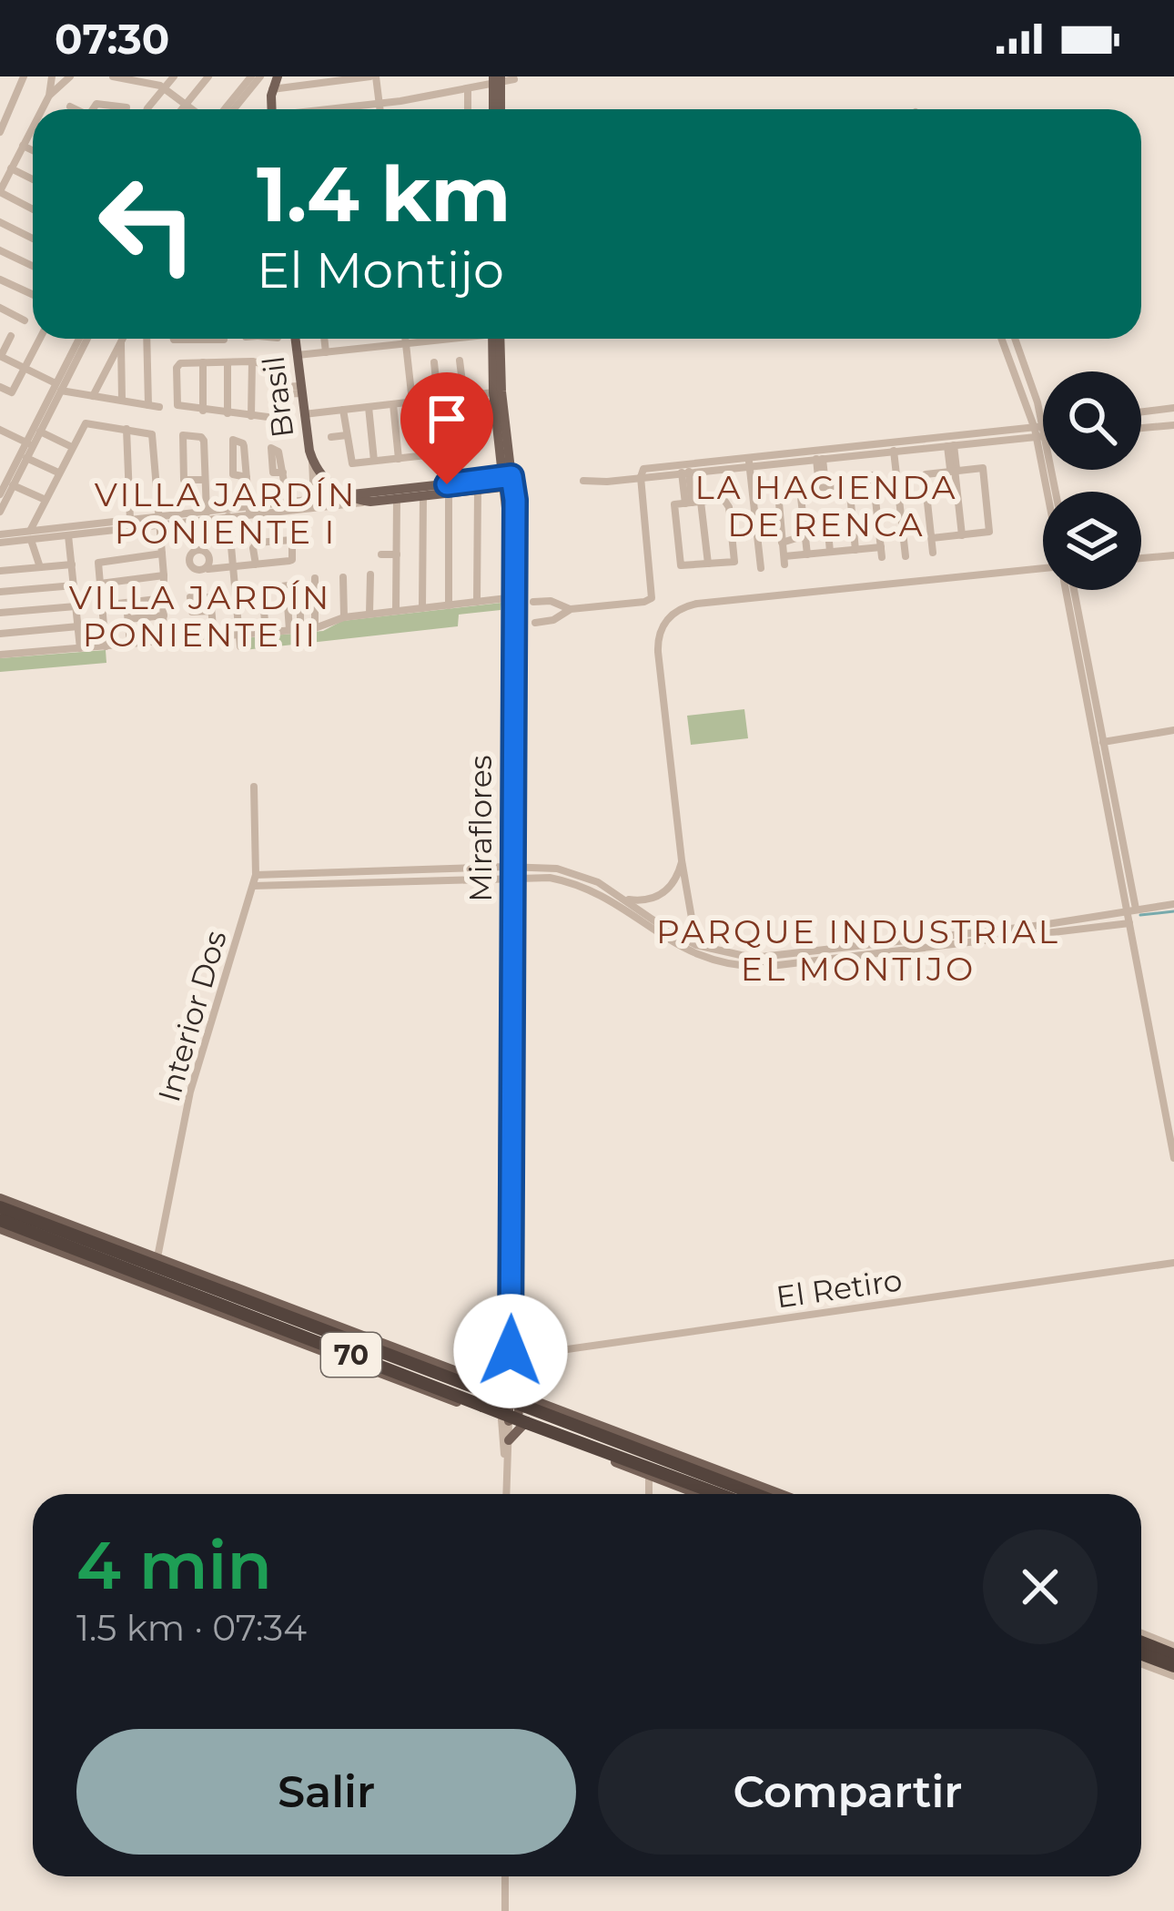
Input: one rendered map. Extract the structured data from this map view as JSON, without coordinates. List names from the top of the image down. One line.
{"streets":{"highway":["70"],"main road":["Brasil","Miraflores"],"street":["Interior Dos","El Retiro"]},"crossings":[["Miraflores","El Retiro"]],"districts":["LA HACIENDA DE RENCA","VILLA JARDÍN PONIENTE I","VILLA JARDÍN PONIENTE II","PARQUE INDUSTRIAL EL MONTIJO"],"page":{"status":"07:30","turn":["1.4 km","El Montijo"],"heading":["4 min","1.5 km · 07:34"],"buttons":["Salir","Compartir"]}}
